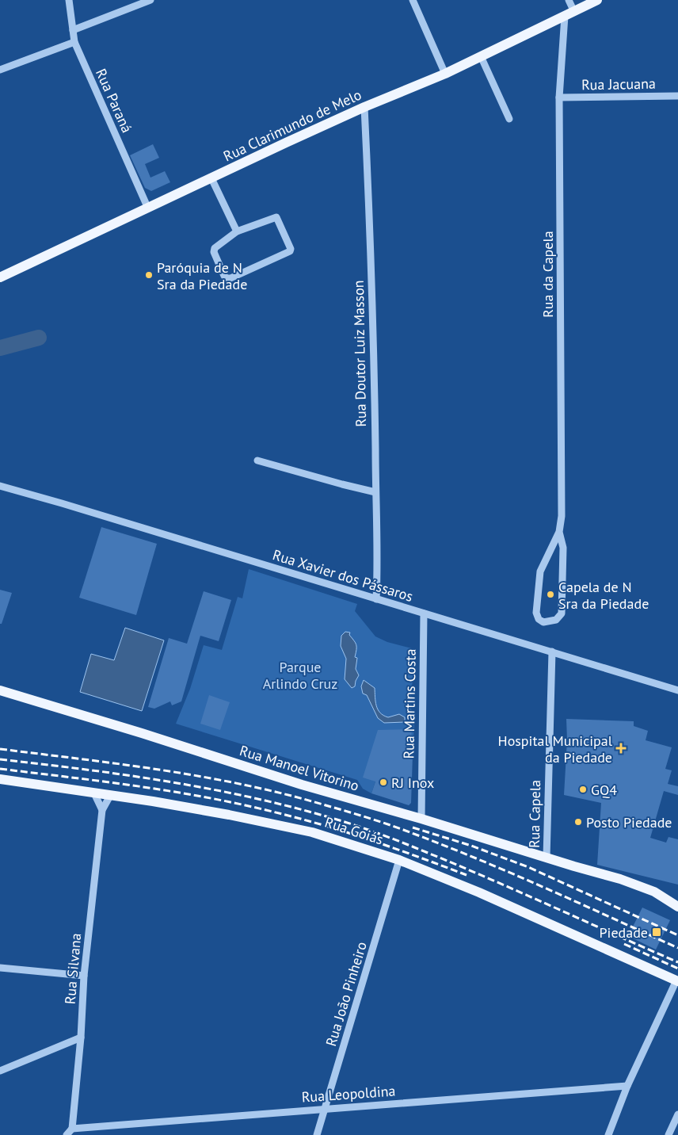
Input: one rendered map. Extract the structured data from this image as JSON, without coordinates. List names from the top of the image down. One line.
{"streets":{"main road":["Rua Clarimundo de Melo","Rua Manoel Vitorino","Rua Goiás"],"street":["Rua Jacuana","Rua Paraná","Rua da Capela","Rua Doutor Luiz Masson","Rua Xavier dos Pássaros","Rua Martins Costa","Rua Capela","Rua Silvana","Rua João Pinheiro","Rua Leopoldina"]},"crossings":[["Rua Jacuana","Rua da Capela"],["Rua Paraná","Rua Clarimundo de Melo"],["Rua Clarimundo de Melo","Rua da Capela"],["Rua Clarimundo de Melo","Rua Doutor Luiz Masson"],["Rua Doutor Luiz Masson","Rua Xavier dos Pássaros"],["Rua Xavier dos Pássaros","Rua Martins Costa"],["Rua Xavier dos Pássaros","Rua Capela"],["Rua Martins Costa","Rua Manoel Vitorino"],["Rua Manoel Vitorino","Rua Capela"],["Rua Goiás","Rua Silvana"],["Rua Goiás","Rua João Pinheiro"],["Rua Silvana","Rua Leopoldina"],["Rua João Pinheiro","Rua Leopoldina"]],"parks":["Parque Arlindo Cruz"],"places":{"other":["Paróquia de N Sra da Piedade","Capela de N Sra da Piedade","RJ Inox","GQ4","Posto Piedade"],"health":["Hospital Municipal da Piedade"],"transit":["Piedade"]}}
